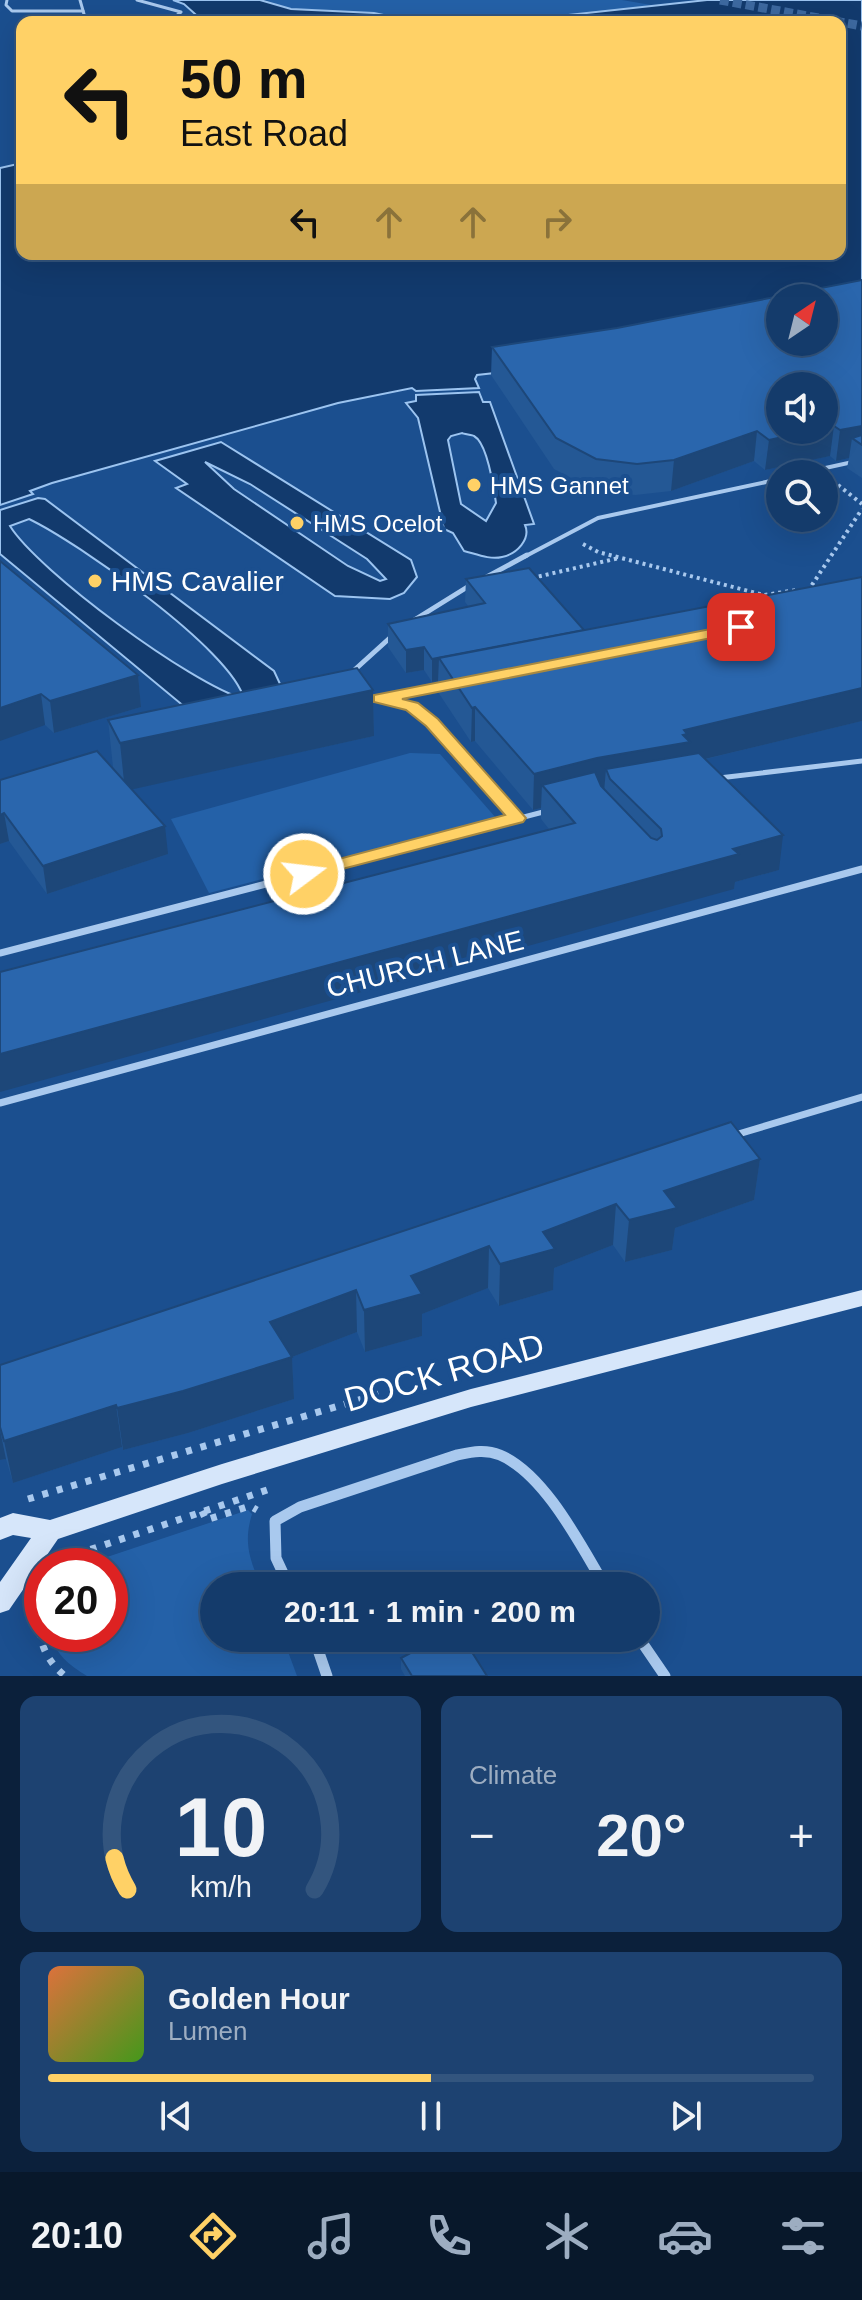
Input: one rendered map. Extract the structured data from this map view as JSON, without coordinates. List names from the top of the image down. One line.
{"streets":{"street":["DOCK ROAD"],"lane":["CHURCH LANE"]},"places":["HMS Gannet","HMS Ocelot","HMS Cavalier"],"north":"top right","page":{"turn":["50 m","East Road"],"limit":"20","trip":"20:11 · 1 min · 200 m","tile":"Climate","heat":["−","20°","+"],"song":["Golden Hour","Lumen"],"tabs":"20:10","gauge":["10","km/h"]}}
